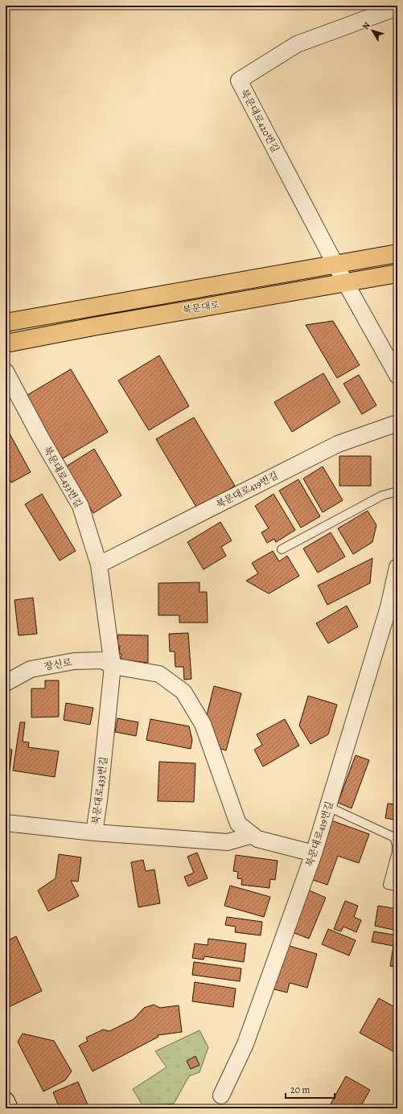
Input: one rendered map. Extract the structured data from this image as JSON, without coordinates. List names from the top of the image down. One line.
{"streets":{"main road":["북문대로"],"street":["북문대로420번길","북문대로433번길","북문대로419번길","장신로"]},"crossings":[["북문대로420번길","북문대로"],["북문대로433번길","북문대로419번길"],["북문대로433번길","장신로"]],"scale_bar":"20 m","north":"top left"}
